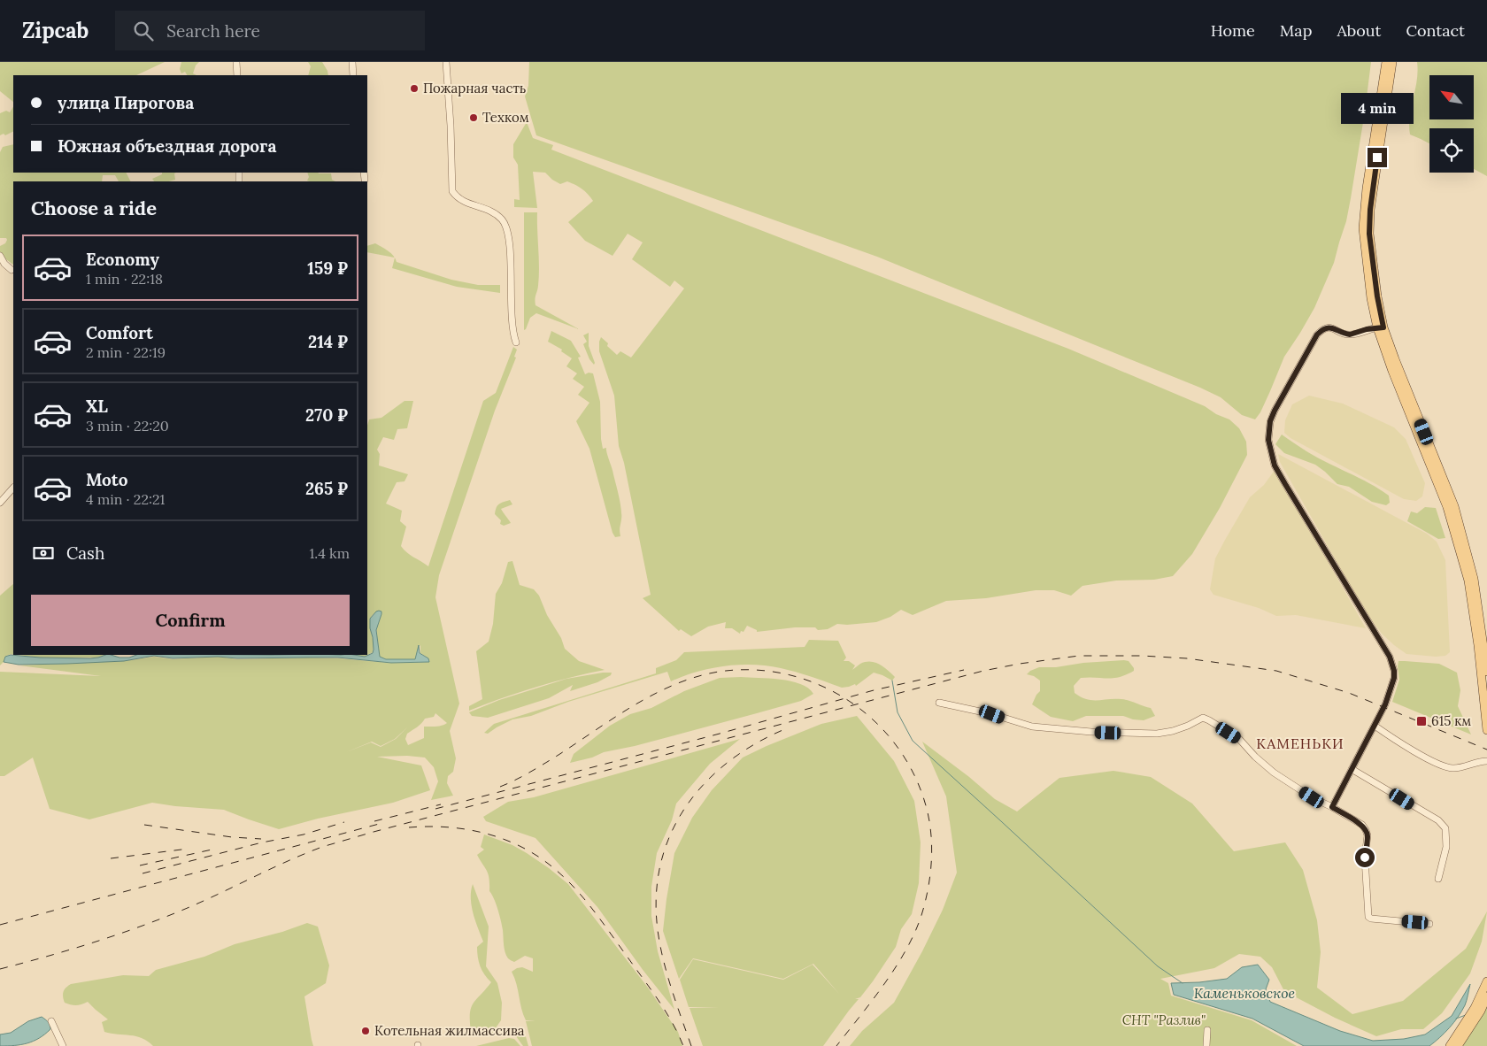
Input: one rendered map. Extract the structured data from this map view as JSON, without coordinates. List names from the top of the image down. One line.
{"districts":["КАМЕНЬКИ"],"water":["Каменьковское"],"parks":["СНТ \"Разлив\""],"places":{"other":["Пожарная часть","Техком","Котельная жилмассива"],"transit":["615 км"]},"north":"top left","page":{"header":"Zipcab","search":"Search here","nav":["Home","Map","About","Contact"],"banner":["улица Пирогова","Южная объездная дорога"],"bubble":"4 min","heading":"Choose a ride","list":[{"name":"Economy","note":"1 min · 22:18","value":"159 ₽"},{"name":"Comfort","note":"2 min · 22:19","value":"214 ₽"},{"name":"XL","note":"3 min · 22:20","value":"270 ₽"},{"name":"Moto","note":"4 min · 22:21","value":"265 ₽"}],"pay":["Cash","1.4 km"],"buttons":"Confirm"}}
